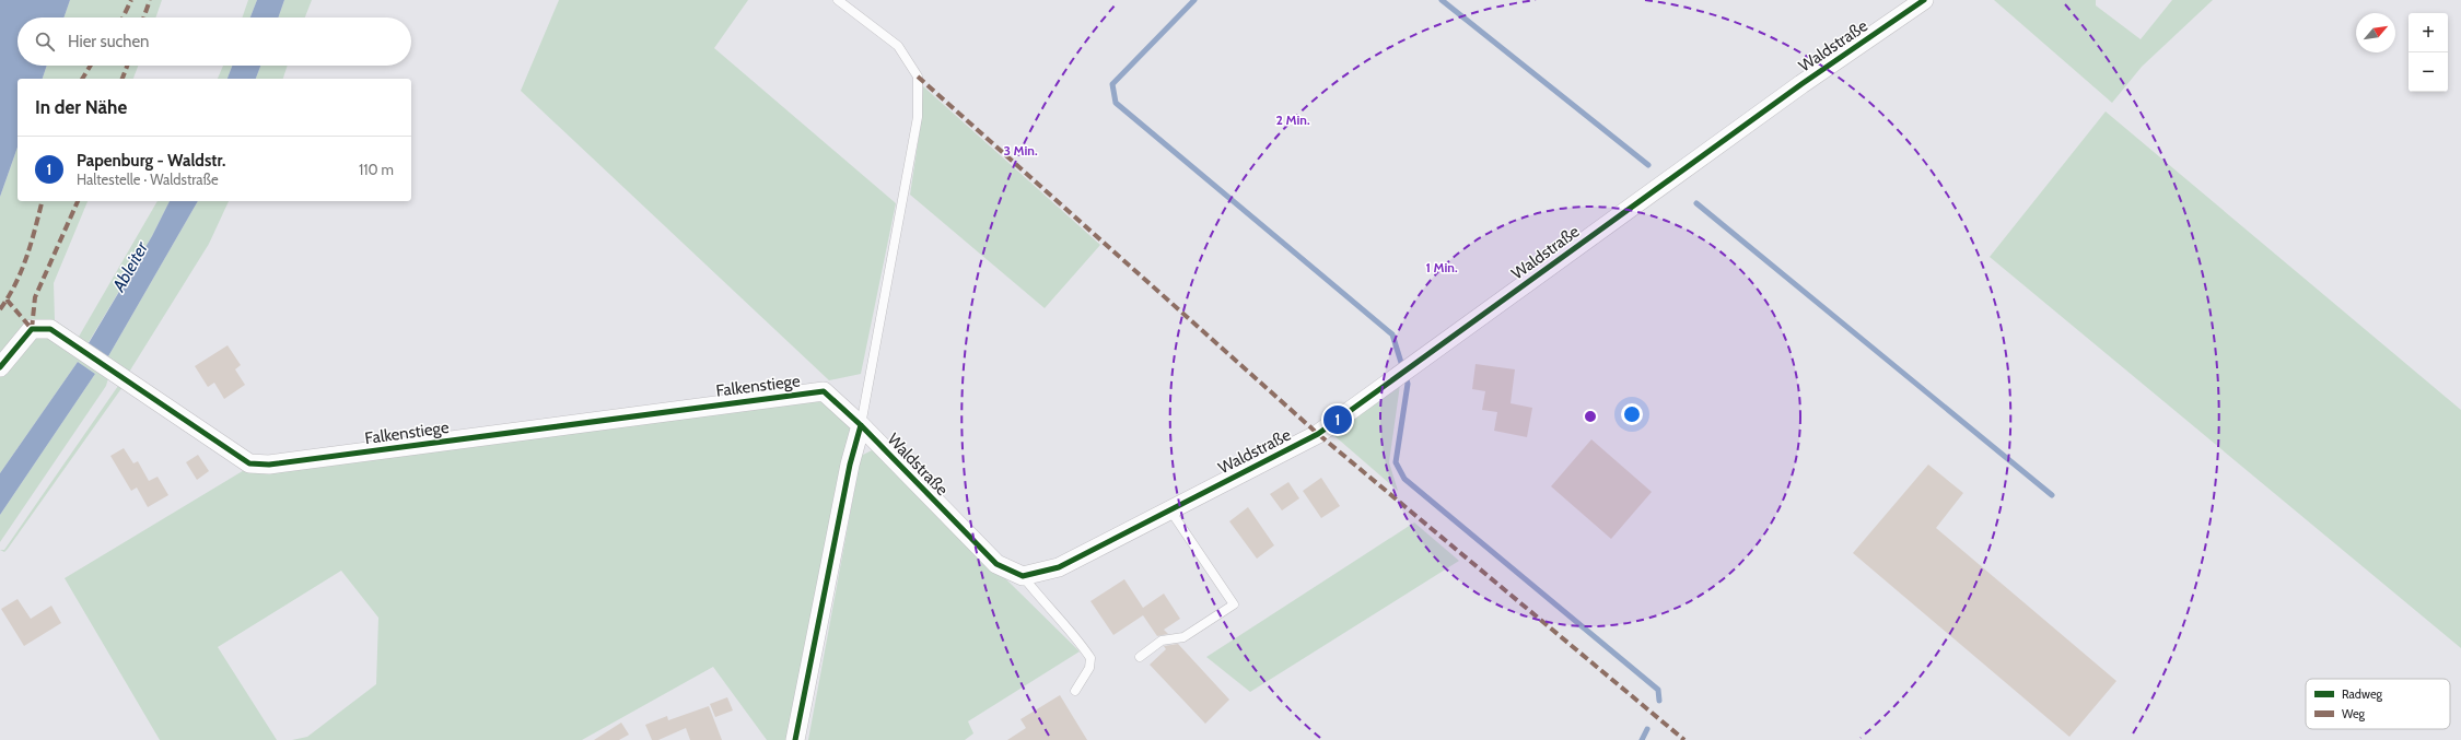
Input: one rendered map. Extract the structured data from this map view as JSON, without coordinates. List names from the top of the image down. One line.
{"streets":{"street":["Waldstraße","Falkenstiege"]},"crossings":[["Waldstraße","Falkenstiege"]],"water":["Ableiter"],"legend":["Radweg","Weg"],"north":"top right","page":{"map_buttons":["+","−"],"search":"Hier suchen","heading":"In der Nähe","list":[{"mark":"1","name":"Papenburg - Waldstr.","note":"Haltestelle · Waldstraße","value":"110 m"}],"pins":"1"},"rings":["2 Min.","3 Min.","1 Min."]}
